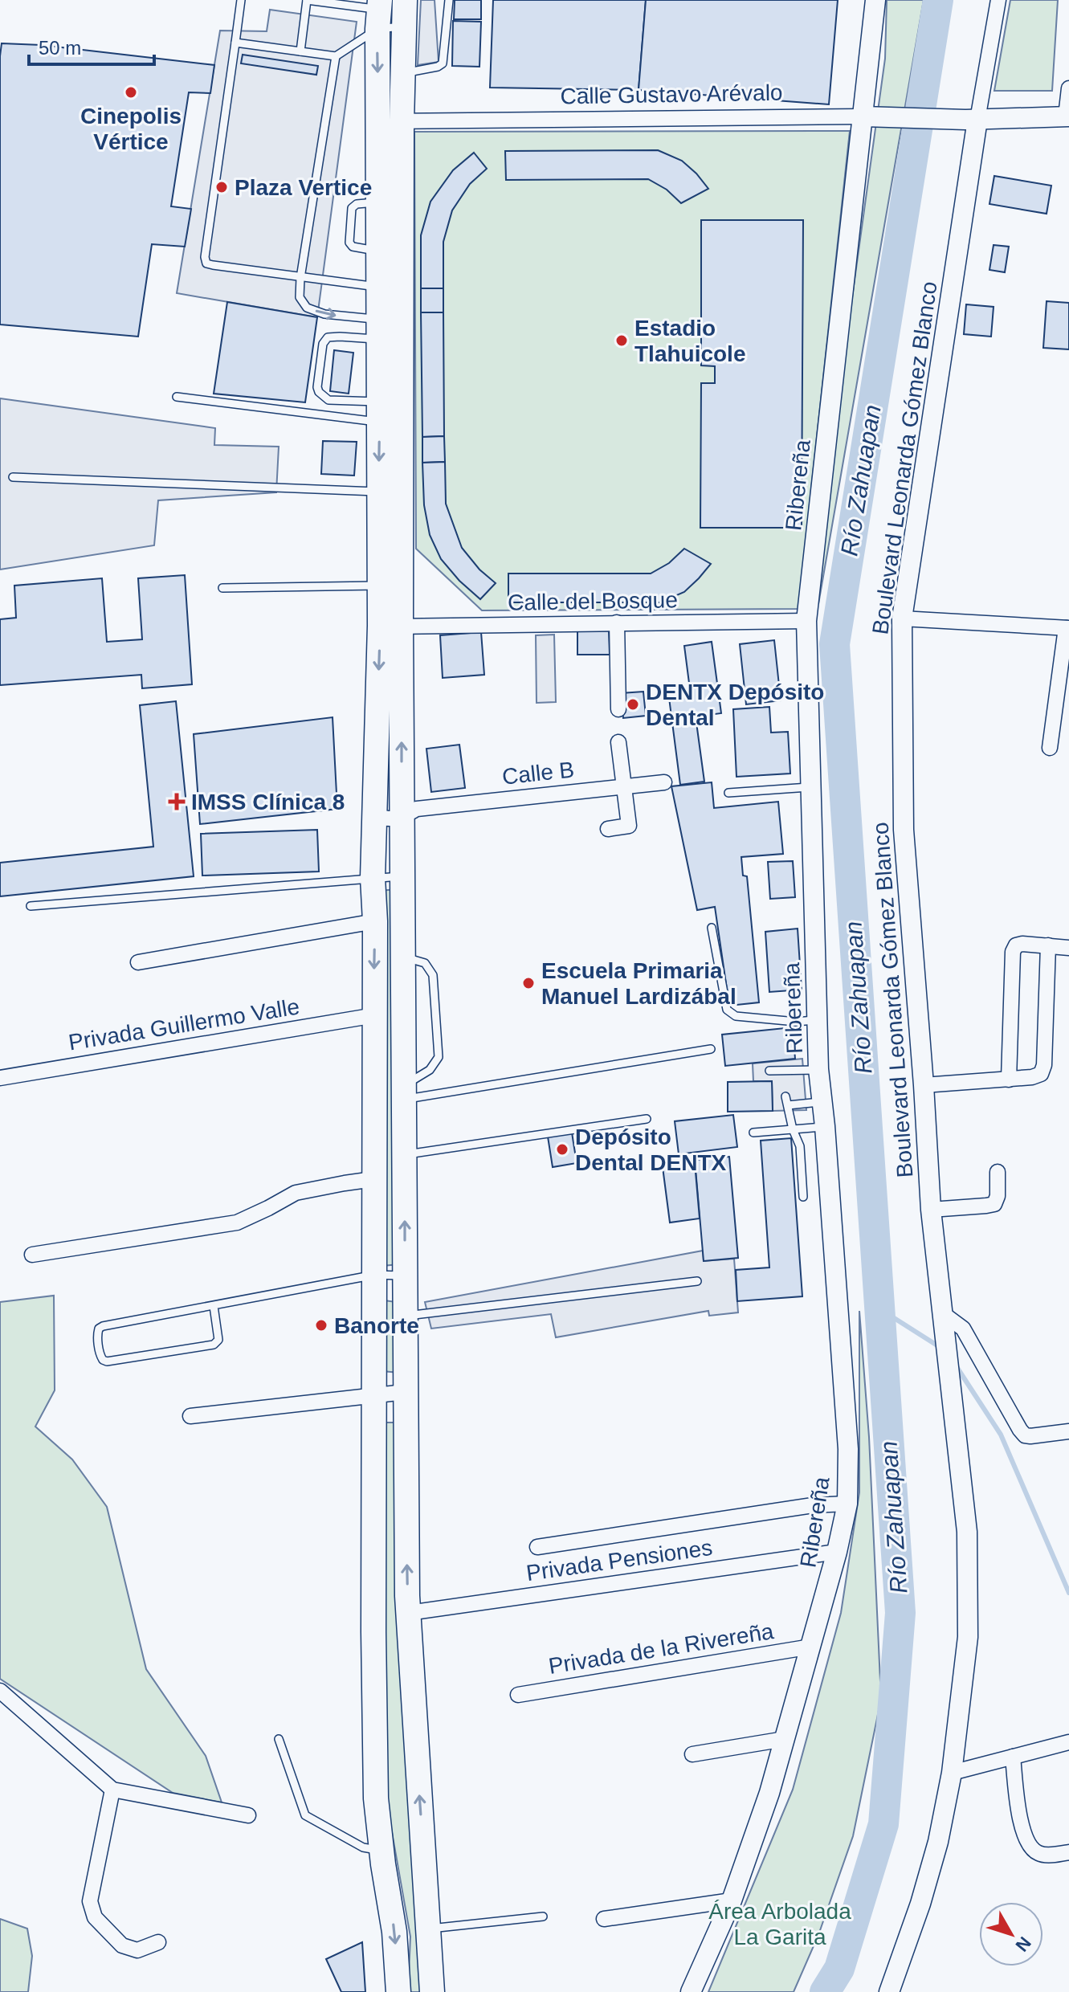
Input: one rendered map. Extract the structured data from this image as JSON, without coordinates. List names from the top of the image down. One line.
{"streets":{"street":["Calle Gustavo Arévalo","Boulevard Leonarda Gómez Blanco","Ribereña","Calle del Bosque","Calle B","Privada Guillermo Valle","Privada Pensiones","Privada de la Rivereña"]},"crossings":[["Calle Gustavo Arévalo","Boulevard Leonarda Gómez Blanco"],["Calle Gustavo Arévalo","Ribereña"],["Ribereña","Calle del Bosque"],["Ribereña","Privada Pensiones"],["Ribereña","Privada de la Rivereña"]],"water":["Río Zahuapan"],"parks":["Área Arbolada La Garita"],"places":{"other":["Cinepolis Vértice","Plaza Vertice","Estadio Tlahuicole","DENTX Depósito Dental","Escuela Primaria Manuel Lardizábal","Depósito Dental DENTX","Banorte"],"health":["IMSS Clínica 8"]},"scale_bar":"50 m","north":"bottom right"}
